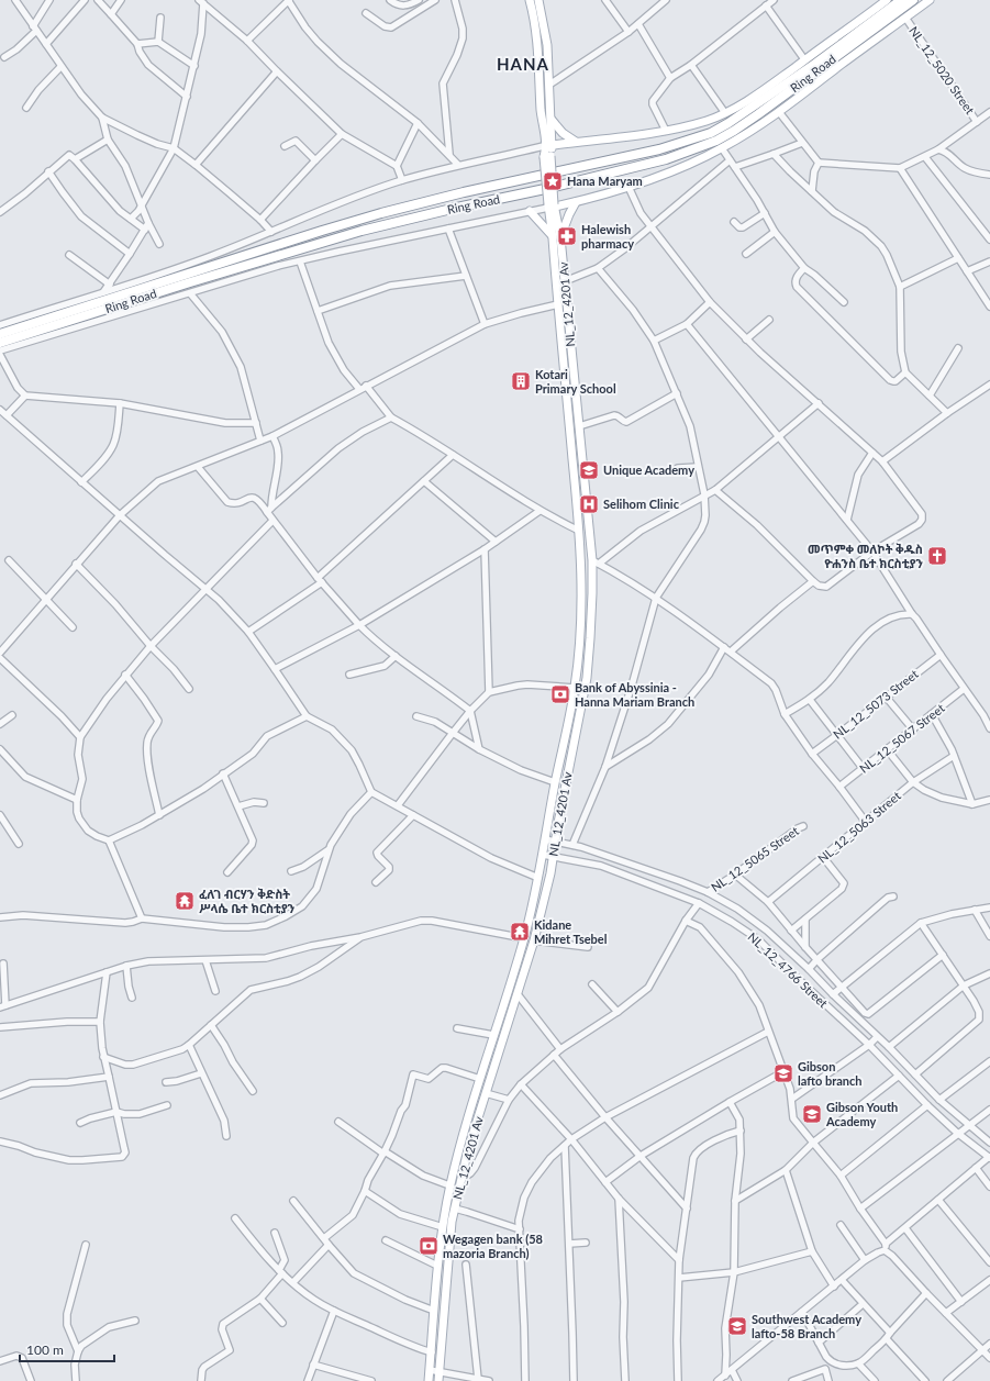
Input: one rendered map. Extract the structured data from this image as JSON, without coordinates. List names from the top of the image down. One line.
{"streets":{"highway":["Ring Road"],"main road":["NL_12_4201 Av"],"street":["NL_12_5020 Street","NL_12_5073 Street","NL_12_5067 Street","NL_12_5063 Street","NL_12_5065 Street","NL_12_4766 Street"]},"crossings":[["NL_12_4201 Av","NL_12_4766 Street"],["NL_12_5063 Street","NL_12_4766 Street"],["NL_12_5065 Street","NL_12_4766 Street"]],"districts":["HANA"],"places":{"place":["Hana Maryam"],"pharmacy":["Halewish pharmacy"],"building":["Kotari Primary School"],"school or university":["Unique Academy","Gibson lafto branch","Gibson Youth Academy","Southwest Academy lafto-58 Branch"],"hospital":["Selihom Clinic"],"church":["መጥምቀ መለኮት ቅዱስ ዮሐንስ ቤተ ክርስቲያን"],"bank":["Bank of Abyssinia - Hanna Mariam Branch","Wegagen bank (58 mazoria Branch)"],"temple":["ፈለገ ብርሃን ቅድስት ሥላሴ ቤተ ክርስቲያን","Kidane Mihret Tsebel"]},"scale_bar":"100 m"}
